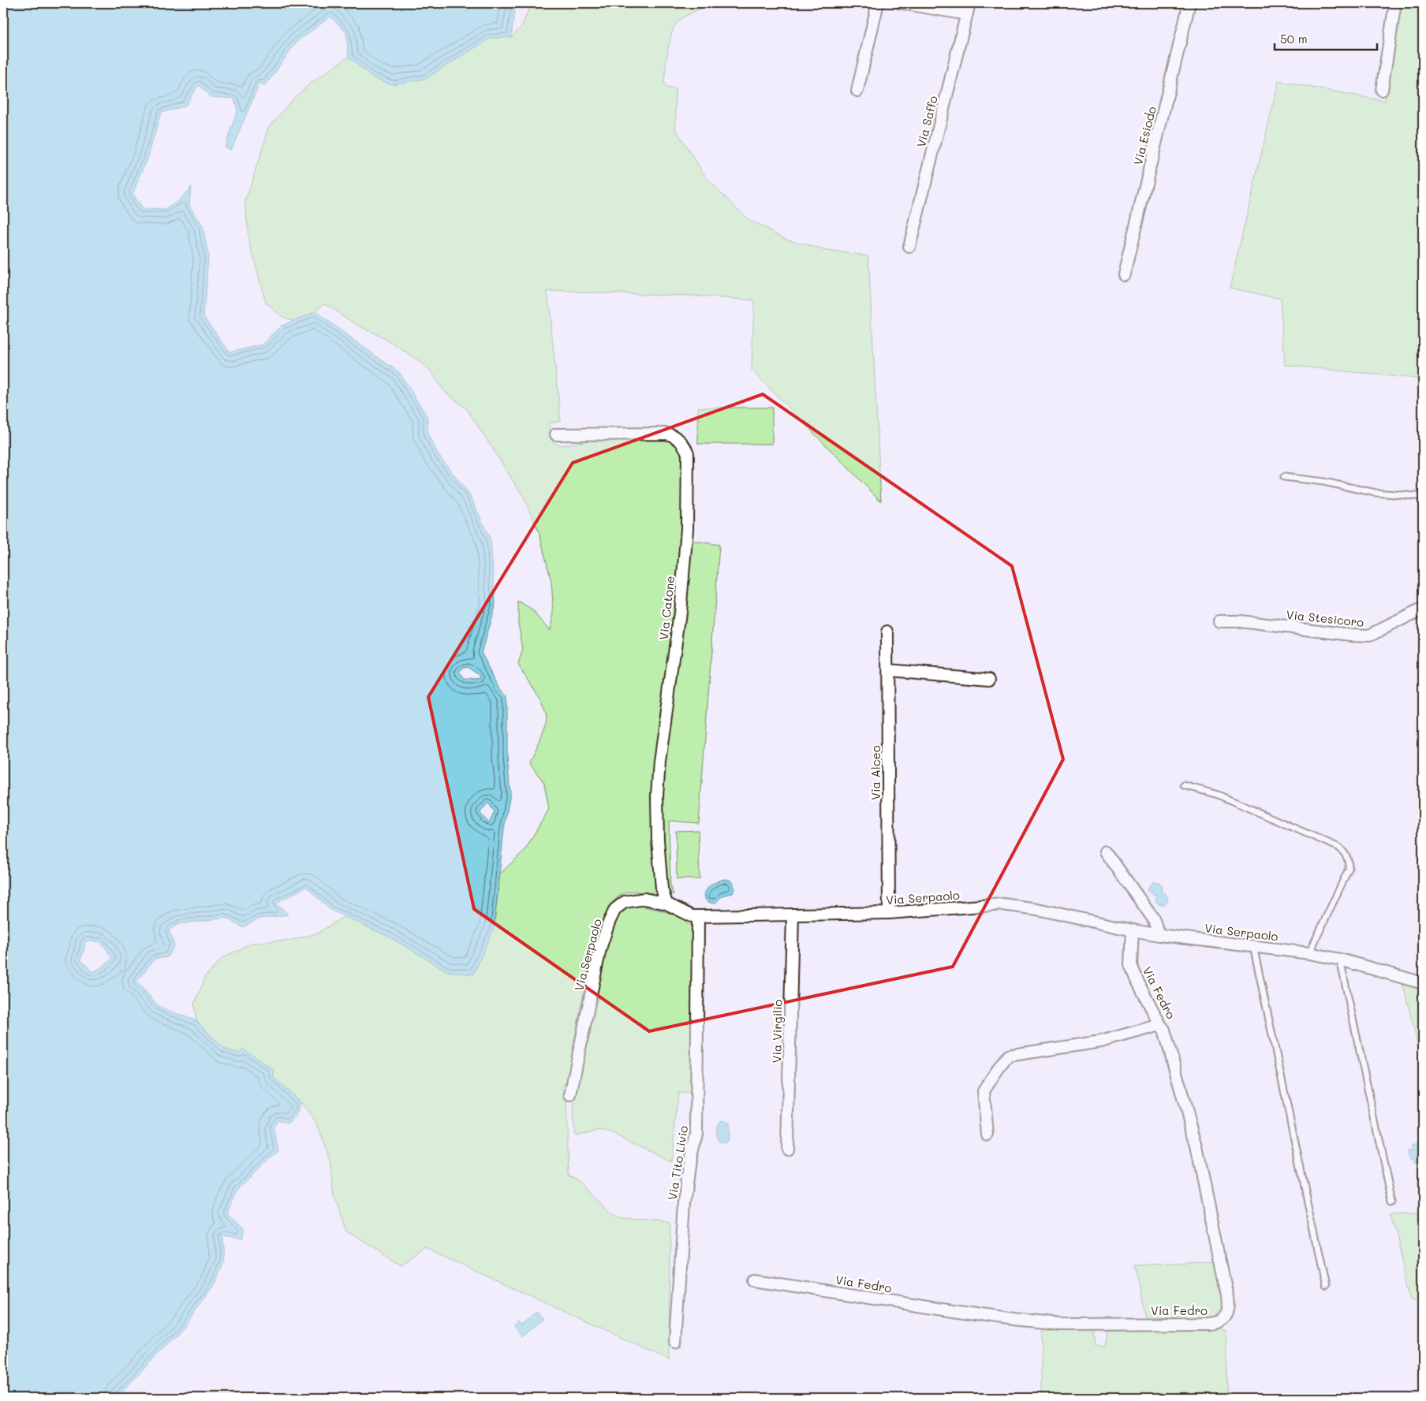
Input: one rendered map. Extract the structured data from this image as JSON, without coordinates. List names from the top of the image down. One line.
{"streets":{"street":["Via Saffo","Via Esiodo","Via Catone","Via Stesicoro","Via Alceo","Via Serpaolo","Via Fedro","Via Virgilio","Via Tito Livio"]},"crossings":[["Via Catone","Via Serpaolo"],["Via Alceo","Via Serpaolo"],["Via Serpaolo","Via Fedro"],["Via Serpaolo","Via Virgilio"],["Via Serpaolo","Via Tito Livio"]],"scale_bar":"50 m"}
